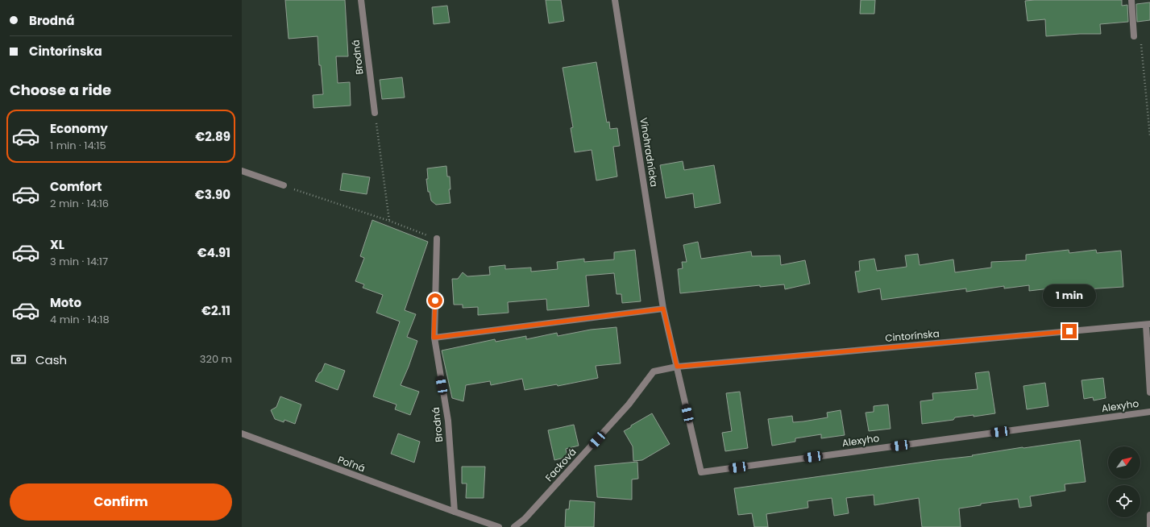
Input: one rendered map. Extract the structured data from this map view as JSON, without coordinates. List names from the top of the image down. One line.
{"streets":{"street":["Brodná","Vinohradnícka","Cintorínska","Alexyho","Poľná","Facková"]},"crossings":[["Brodná","Poľná"],["Vinohradnícka","Cintorínska"],["Vinohradnícka","Alexyho"],["Vinohradnícka","Facková"],["Cintorínska","Alexyho"],["Cintorínska","Facková"],["Alexyho","Facková"]],"north":"top right","page":{"banner":["Brodná","Cintorínska"],"heading":"Choose a ride","list":[{"name":"Economy","note":"1 min · 14:15","value":"€2.89"},{"name":"Comfort","note":"2 min · 14:16","value":"€3.90"},{"name":"XL","note":"3 min · 14:17","value":"€4.91"},{"name":"Moto","note":"4 min · 14:18","value":"€2.11"}],"bubble":"1 min","pay":["Cash","320 m"],"buttons":"Confirm"}}
